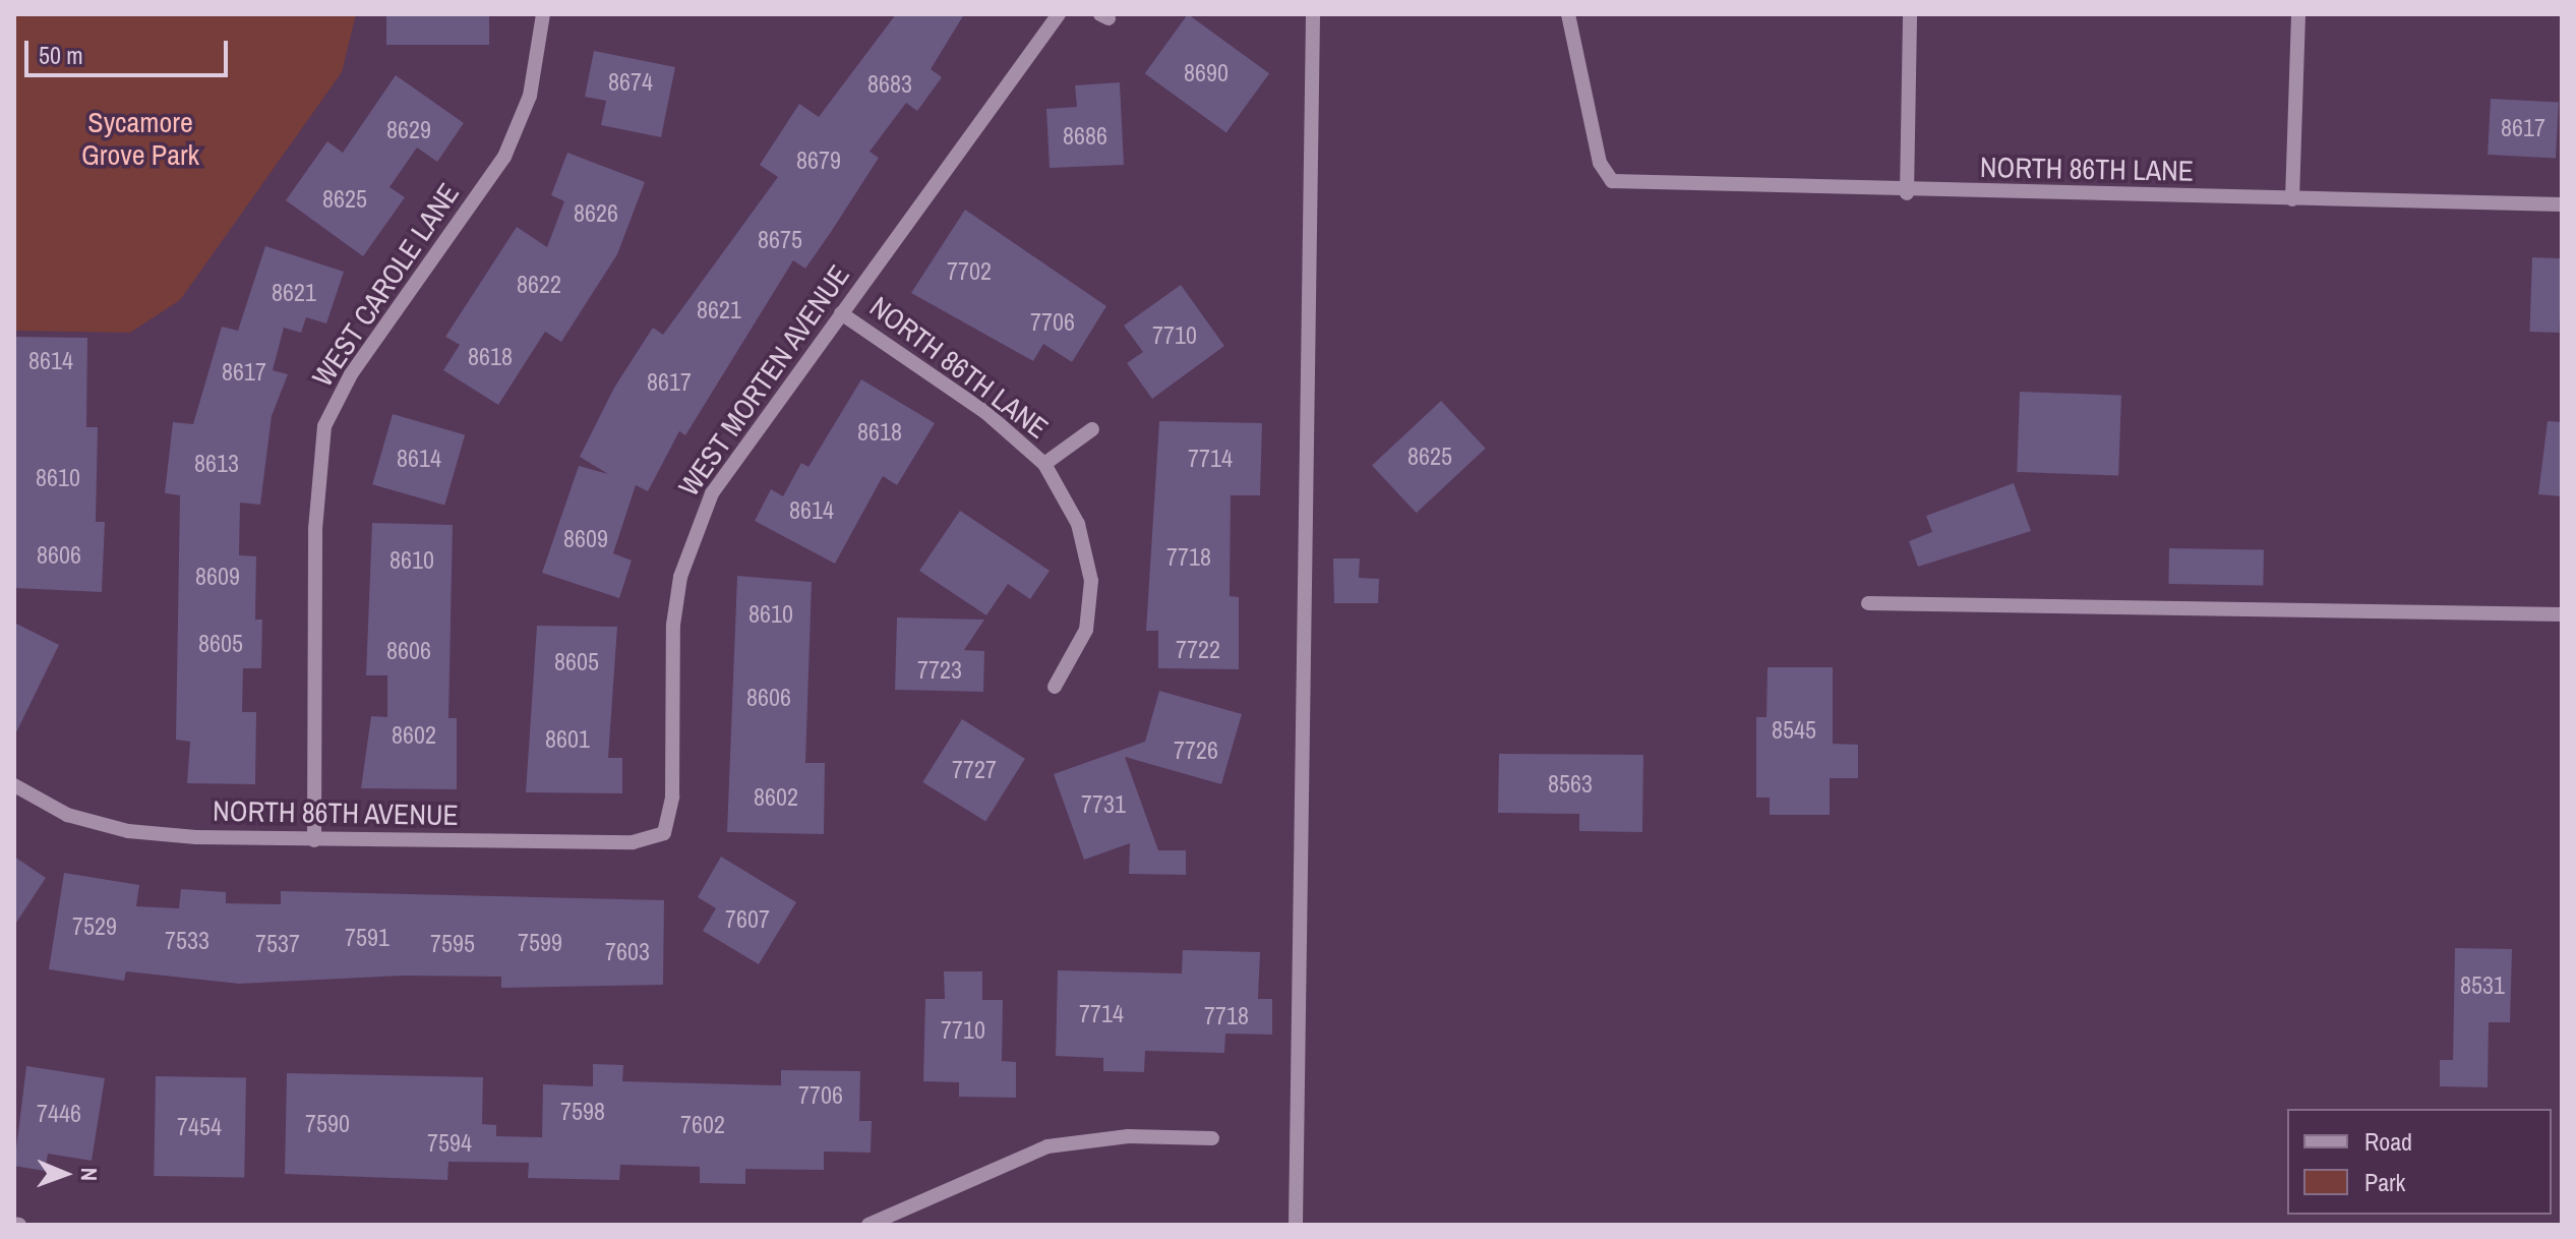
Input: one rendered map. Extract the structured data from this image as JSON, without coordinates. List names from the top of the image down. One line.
{"streets":{"street":["NORTH 86TH LANE","WEST CAROLE LANE","WEST MORTEN AVENUE","NORTH 86TH AVENUE"]},"crossings":[["NORTH 86TH LANE","WEST MORTEN AVENUE"],["WEST CAROLE LANE","NORTH 86TH AVENUE"],["WEST MORTEN AVENUE","NORTH 86TH AVENUE"]],"parks":["Sycamore Grove Park"],"house_numbers":["8690","8674","8683","8617","8629","8686","8679","8625","8626","8675","7702","8622","8621","8621","7706","7710","8618","8614","8617","8617","8618","8625","8614","7714","8613","8610","8614","8609","8606","7718","8610","8609","8610","8605","7722","8606","8605","7723","8606","8545","8602","8601","7726","7727","8563","8602","7731","7607","7529","7591","7533","7599","7537","7595","7603","8531","7714","7718","7710","7706","7598","7446","7590","7602","7454","7594"],"legend":["Road","Park"],"scale_bar":"50 m","north":"right"}
